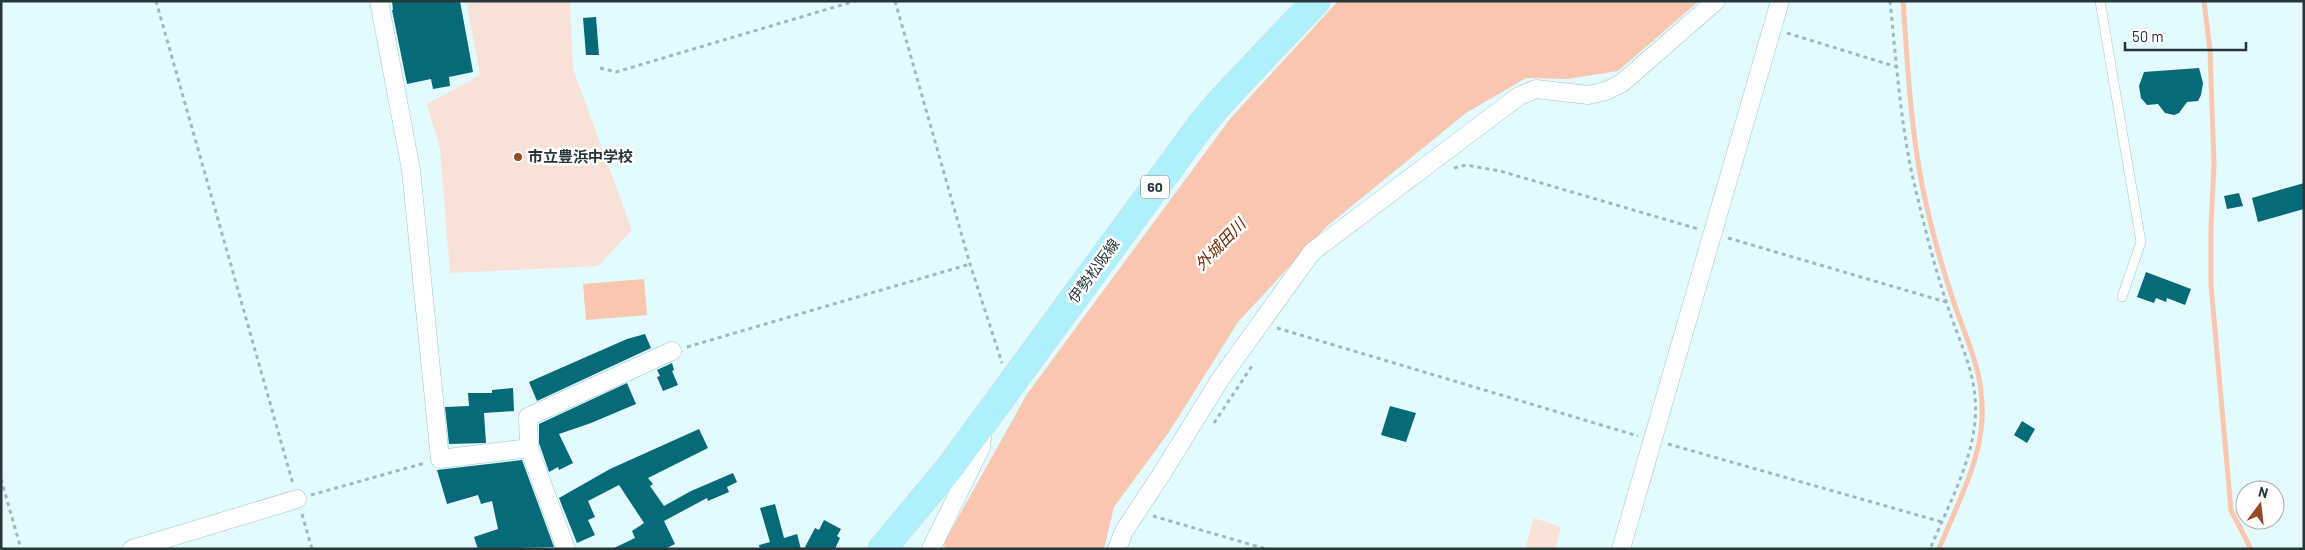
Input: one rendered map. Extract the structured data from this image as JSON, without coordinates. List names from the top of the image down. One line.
{"streets":{"main road":["60","伊勢松阪線"]},"water":["外城田川"],"places":["市立豊浜中学校"],"scale_bar":"50 m","north":"top"}
